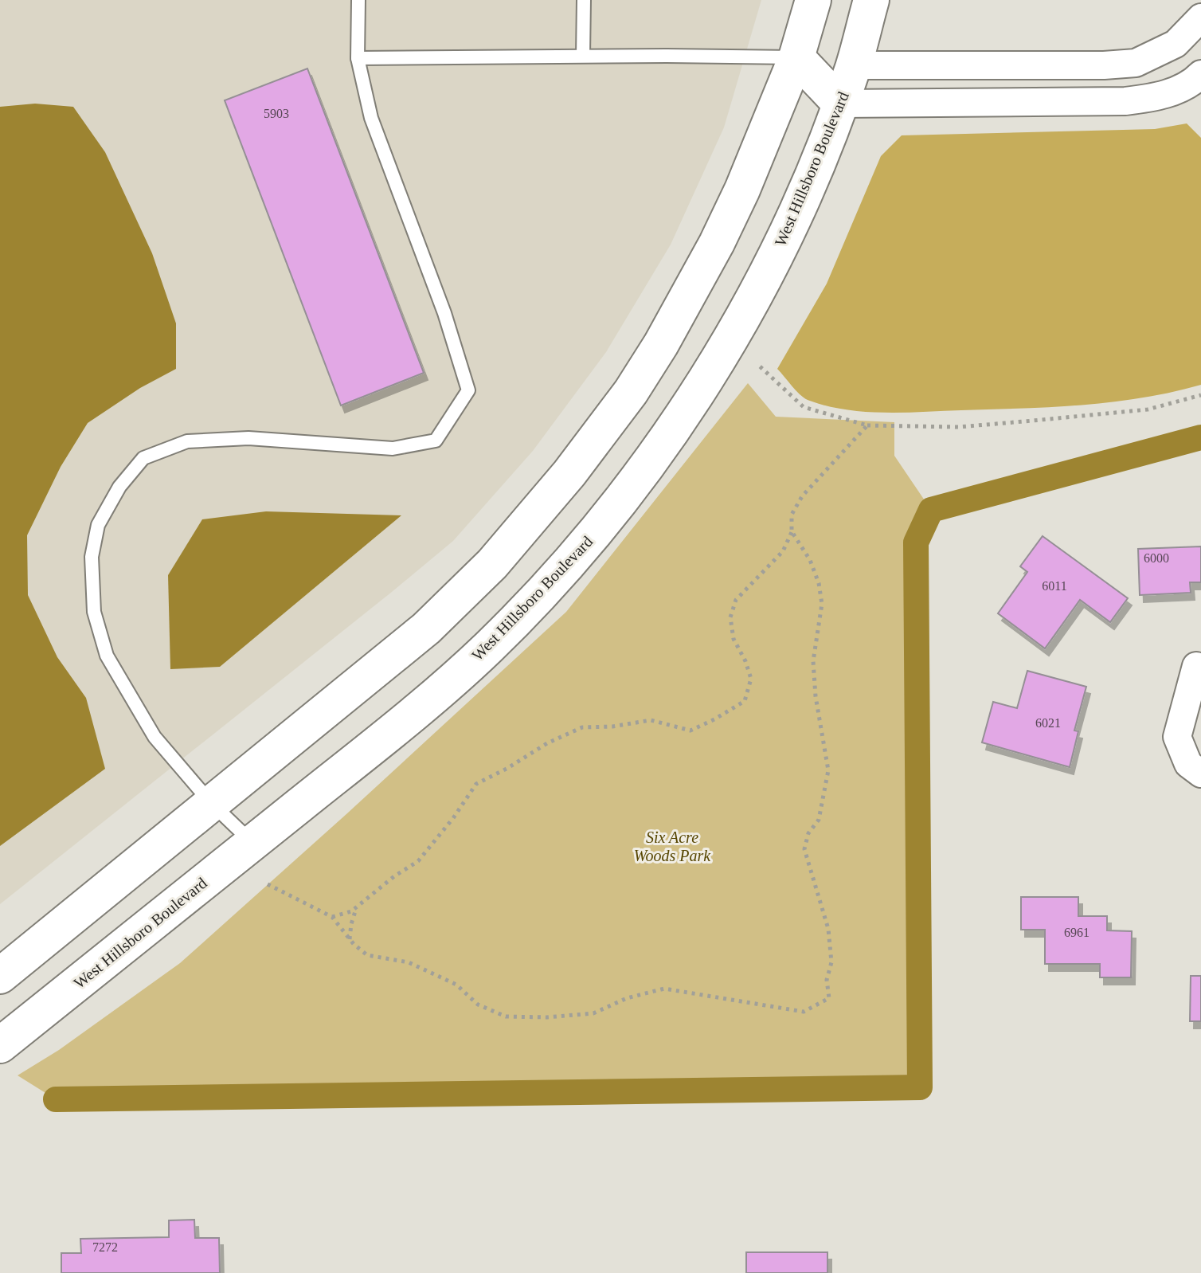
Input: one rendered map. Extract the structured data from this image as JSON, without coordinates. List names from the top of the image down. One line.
{"streets":{"street":["West Hillsboro Boulevard"]},"parks":["Six Acre Woods Park"],"house_numbers":["5903","6000","6011","6021","6961","7272"]}
